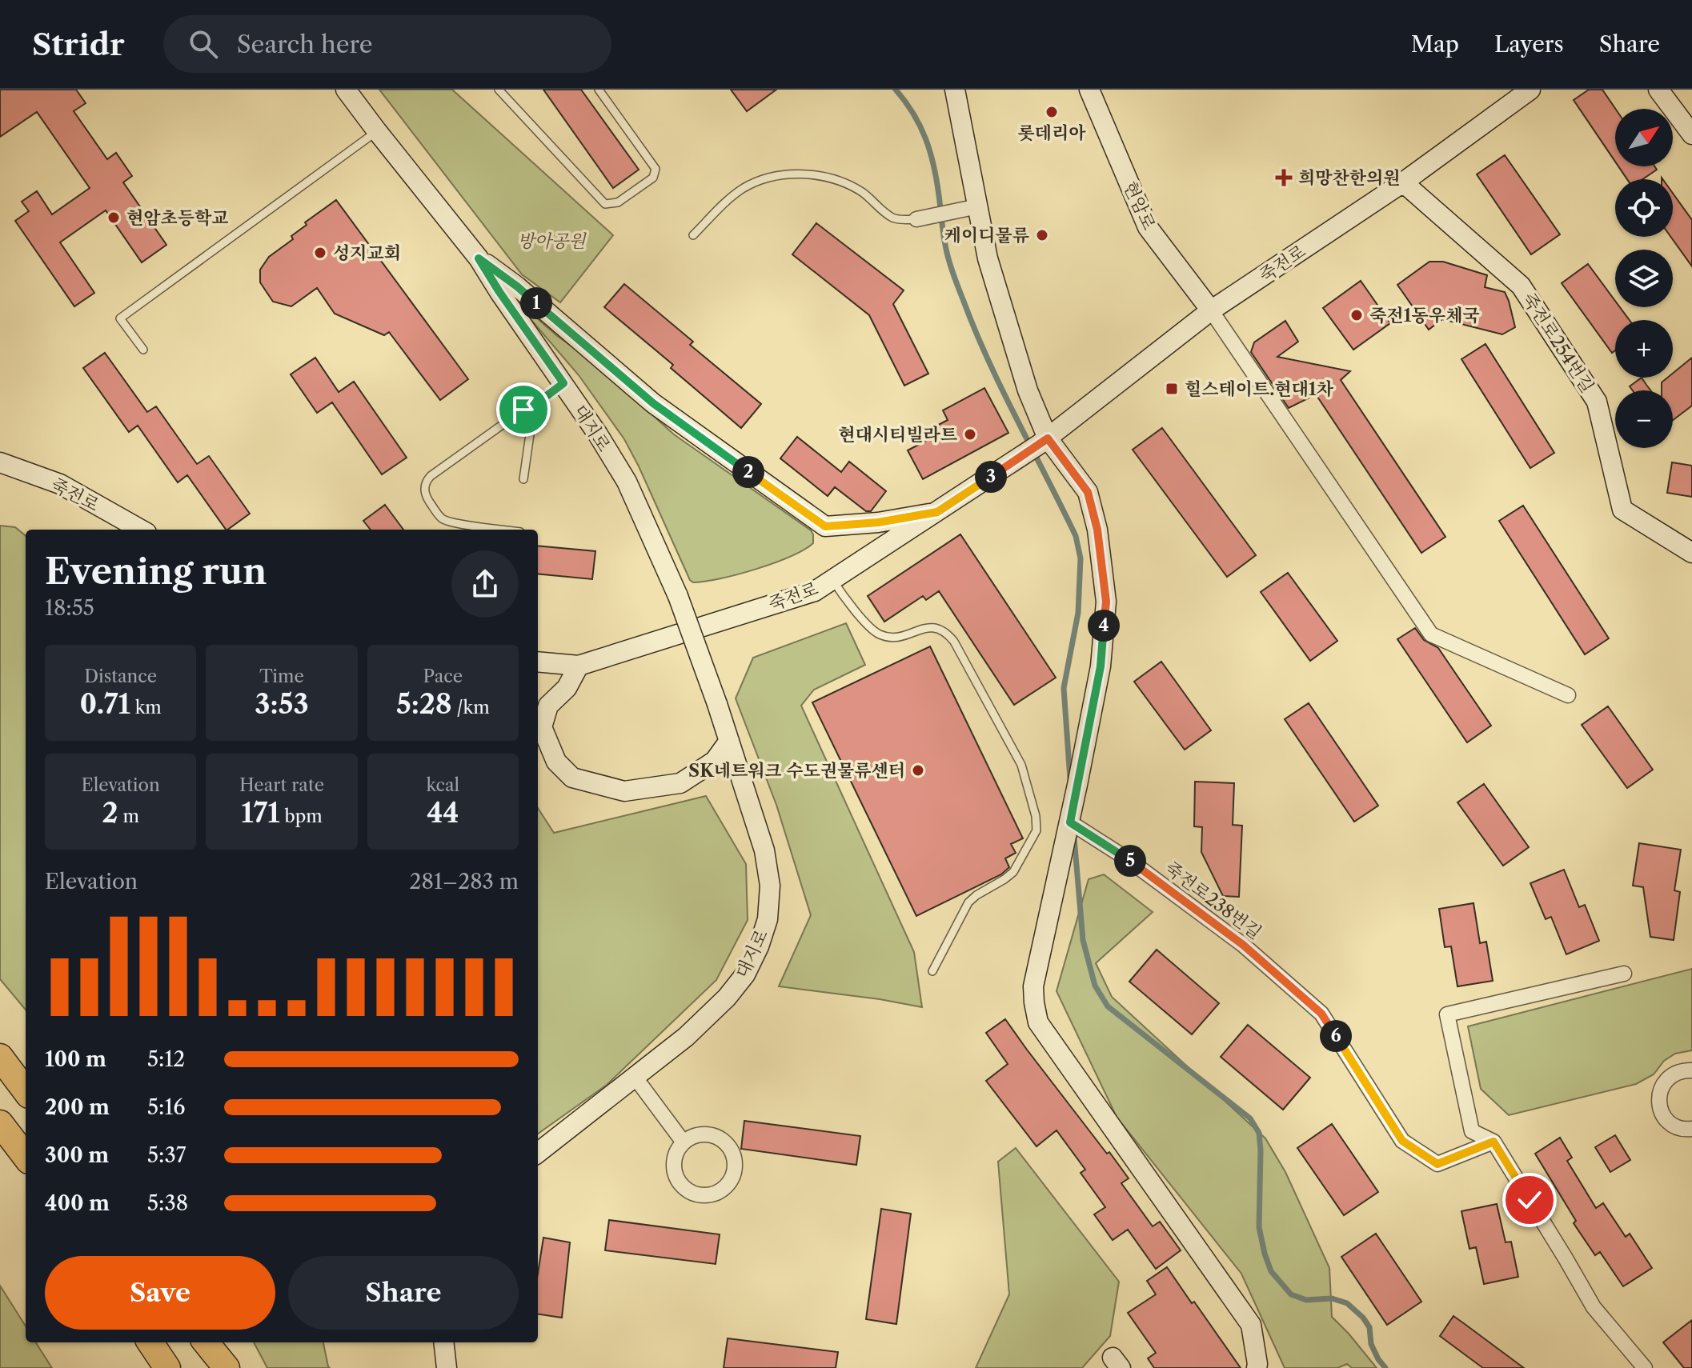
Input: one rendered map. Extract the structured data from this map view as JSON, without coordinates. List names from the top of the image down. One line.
{"streets":{"street":["현암로","죽전로","죽전로254번길","대지로","죽전로238번길"]},"crossings":[["현암로","죽전로"],["죽전로","죽전로254번길"]],"parks":["방아공원"],"places":{"other":["롯데리아","현암초등학교","케이디물류","성지교회","죽전1동우체국","현대시티빌라트","SK네트워크 수도권물류센터"],"health":["희망찬한의원"],"transit":["힐스테이트.현대1차"]},"north":"top right","page":{"header":"Stridr","search":"Search here","nav":["Map","Layers","Share"],"map_buttons":["+","−"],"pins":["1","2","3","4","5","6"],"heading":["Evening run","18:55"],"stats":[["Distance","0.71 km"],["Time","3:53"],["Pace","5:28 /km"],["Elevation","2 m"],["Heart rate","171 bpm"],["kcal","44"]],"chart":["Elevation","281–283 m"],"list":[{"name":"100 m","note":"5:12"},{"name":"200 m","note":"5:16"},{"name":"300 m","note":"5:37"},{"name":"400 m","note":"5:38"}],"buttons":["Save","Share"]}}
